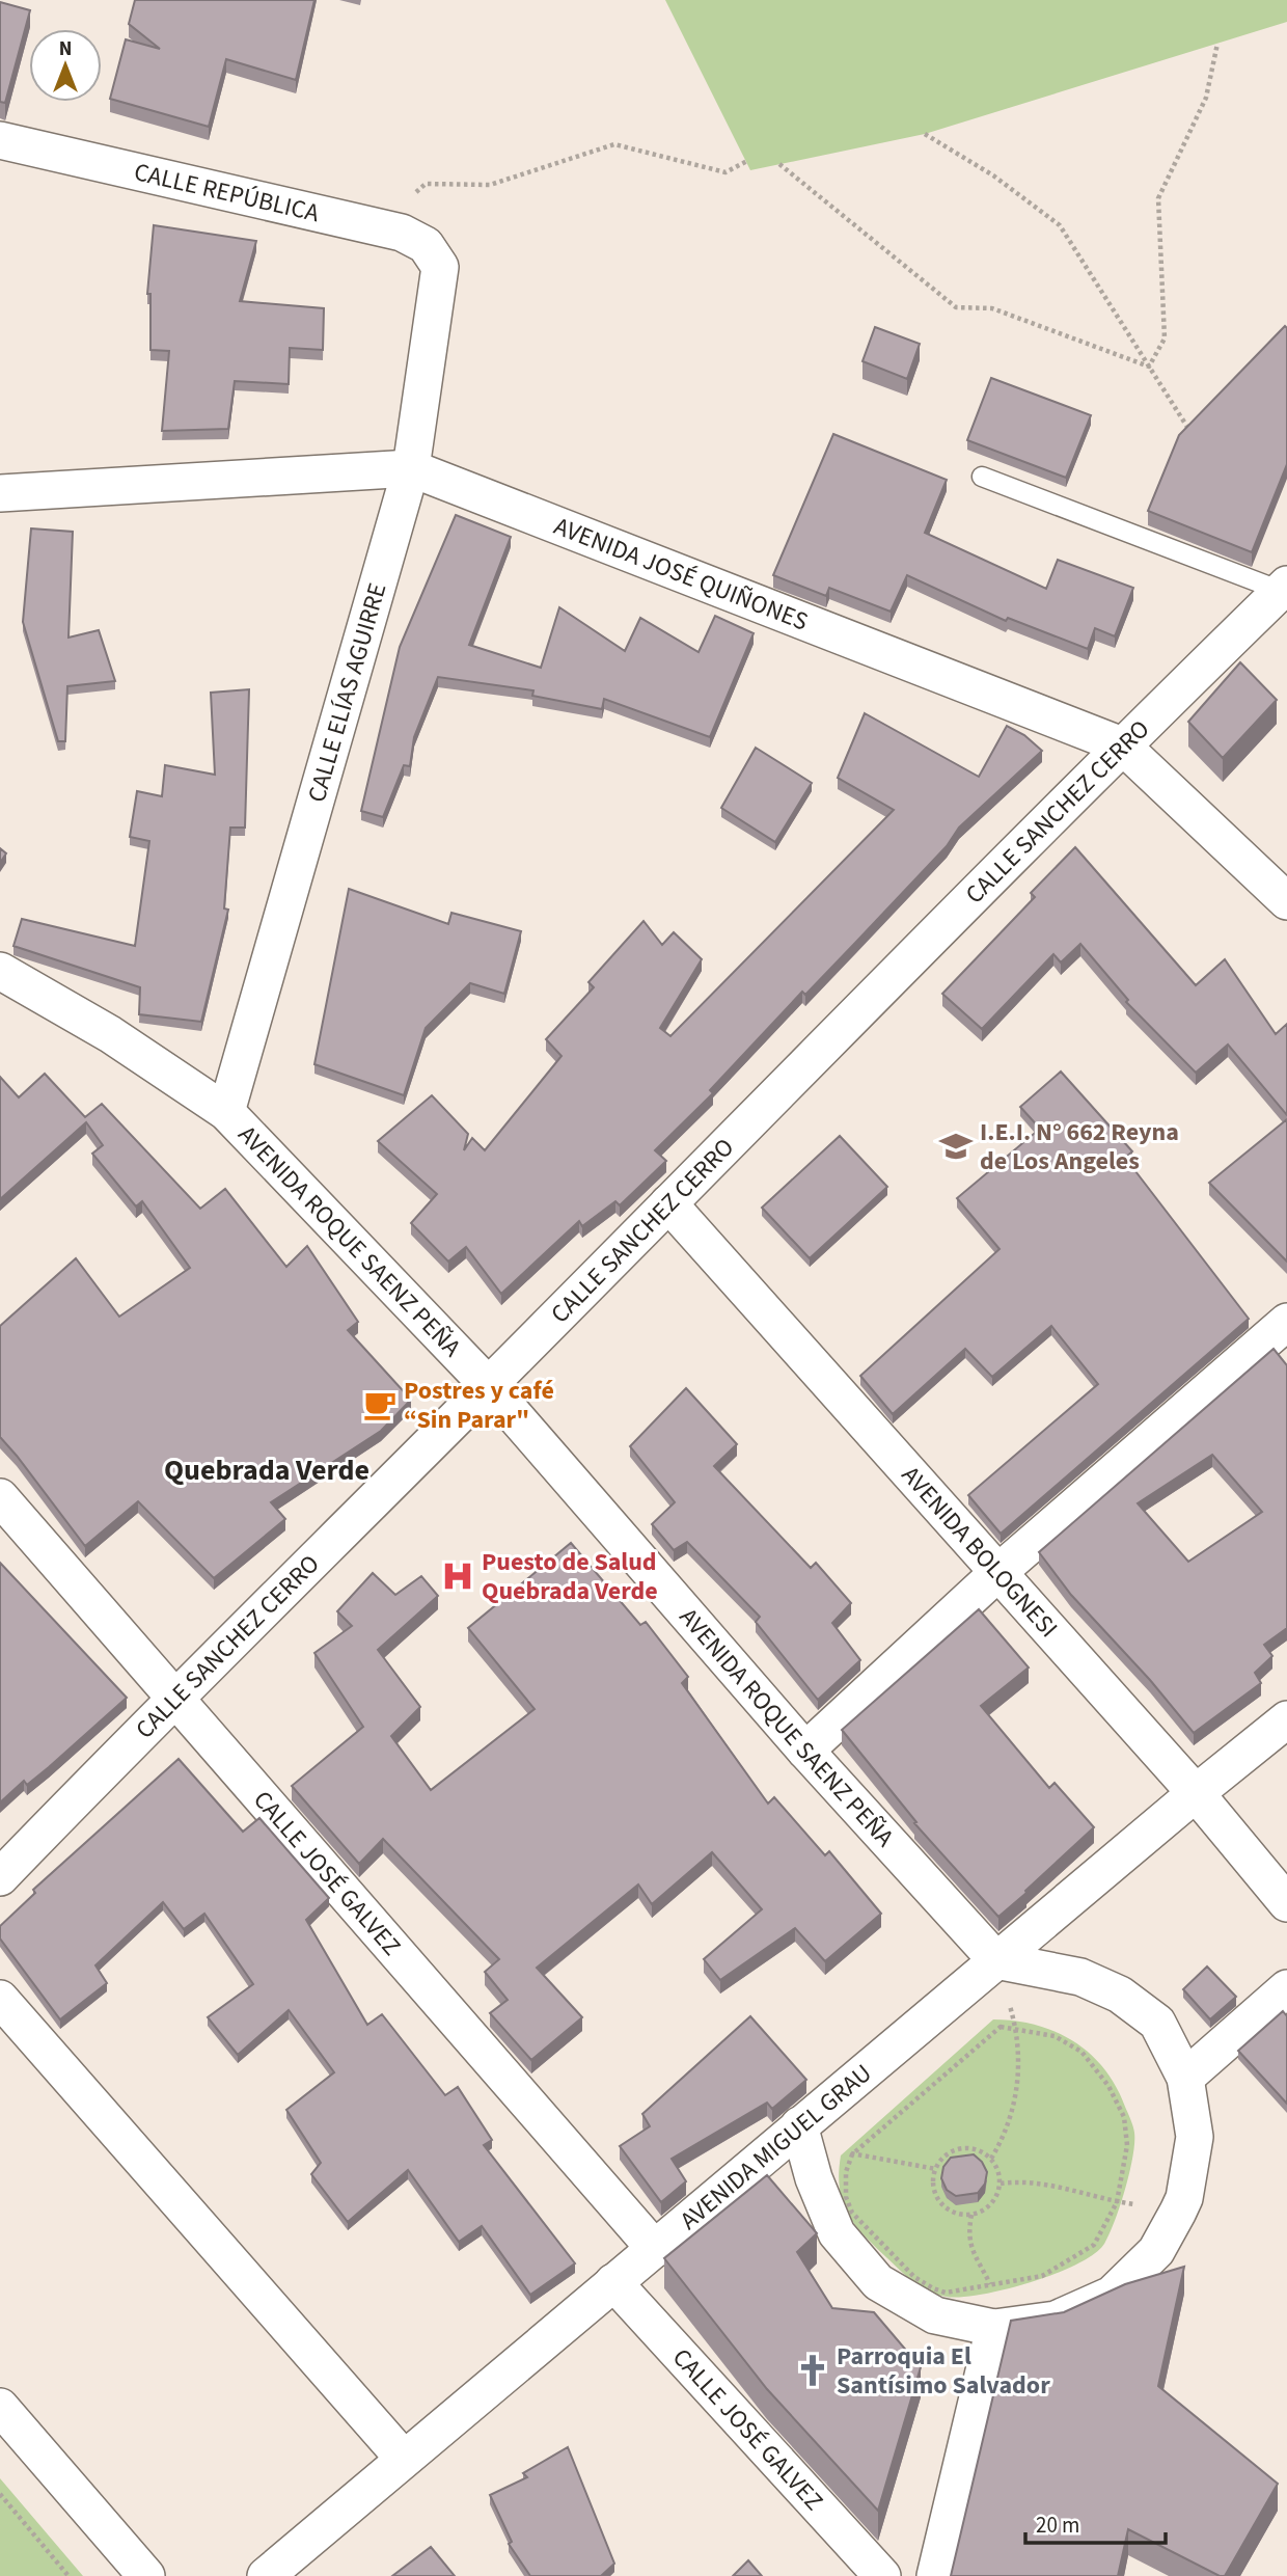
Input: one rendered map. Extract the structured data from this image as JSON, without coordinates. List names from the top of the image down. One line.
{"streets":{"street":["CALLE REPÚBLICA","AVENIDA JOSÉ QUIÑONES","CALLE ELÍAS AGUIRRE","CALLE SANCHEZ CERRO","AVENIDA ROQUE SAENZ PEÑA","AVENIDA BOLOGNESI","CALLE JOSÉ GALVEZ","AVENIDA MIGUEL GRAU"]},"crossings":[["CALLE REPÚBLICA","CALLE ELÍAS AGUIRRE"],["AVENIDA JOSÉ QUIÑONES","CALLE ELÍAS AGUIRRE"],["AVENIDA JOSÉ QUIÑONES","CALLE SANCHEZ CERRO"],["CALLE ELÍAS AGUIRRE","AVENIDA ROQUE SAENZ PEÑA"],["CALLE SANCHEZ CERRO","AVENIDA ROQUE SAENZ PEÑA"],["CALLE SANCHEZ CERRO","AVENIDA BOLOGNESI"],["CALLE SANCHEZ CERRO","CALLE JOSÉ GALVEZ"],["AVENIDA ROQUE SAENZ PEÑA","AVENIDA MIGUEL GRAU"],["AVENIDA BOLOGNESI","AVENIDA MIGUEL GRAU"],["CALLE JOSÉ GALVEZ","AVENIDA MIGUEL GRAU"]],"districts":["Quebrada Verde"],"places":{"school or university":["I.E.I. N° 662 Reyna de Los Angeles"],"cafe":["Postres y café “Sin Parar\""],"hospital":["Puesto de Salud Quebrada Verde"],"church":["Parroquia El Santísimo Salvador"]},"scale_bar":"20 m","north":"top"}
